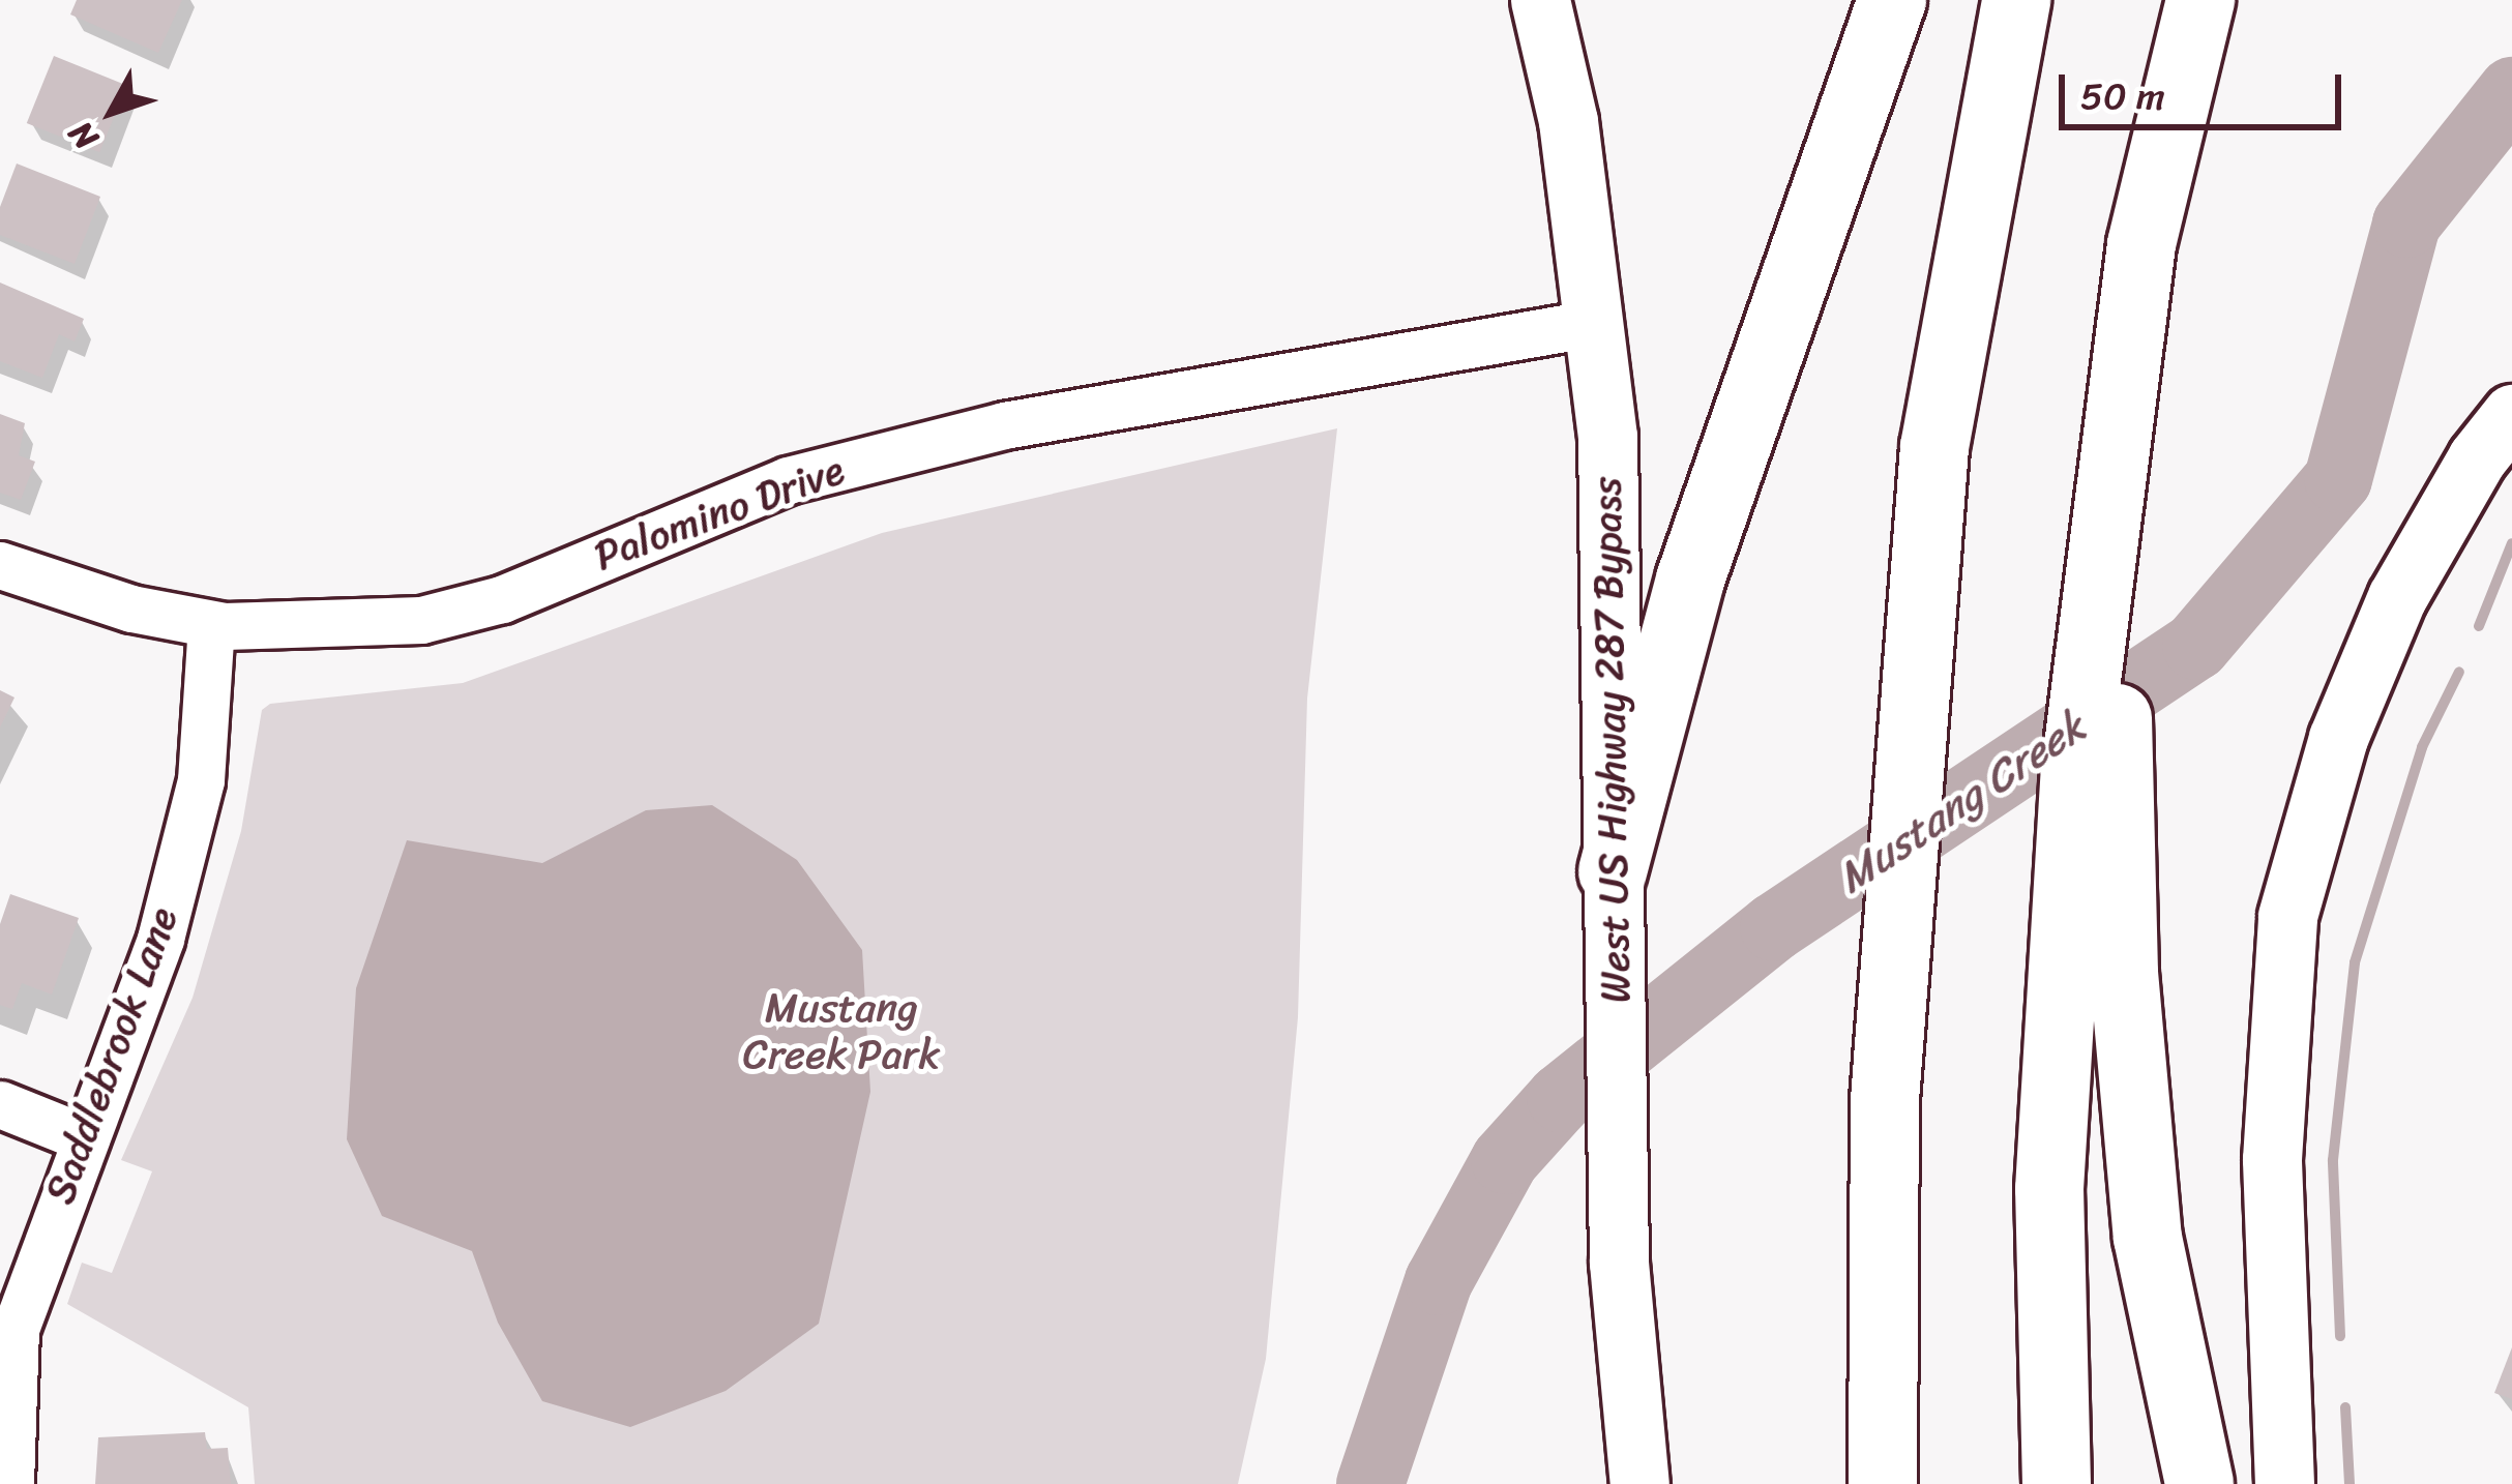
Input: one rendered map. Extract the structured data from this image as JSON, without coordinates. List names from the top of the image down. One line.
{"streets":{"main road":["West US Highway 287 Bypass"],"street":["Palomino Drive","Saddlebrook Lane"]},"crossings":[["Palomino Drive","West US Highway 287 Bypass"],["Palomino Drive","Saddlebrook Lane"]],"water":["Mustang Creek"],"parks":["Mustang Creek Park"],"scale_bar":"50 m","north":"bottom left"}
